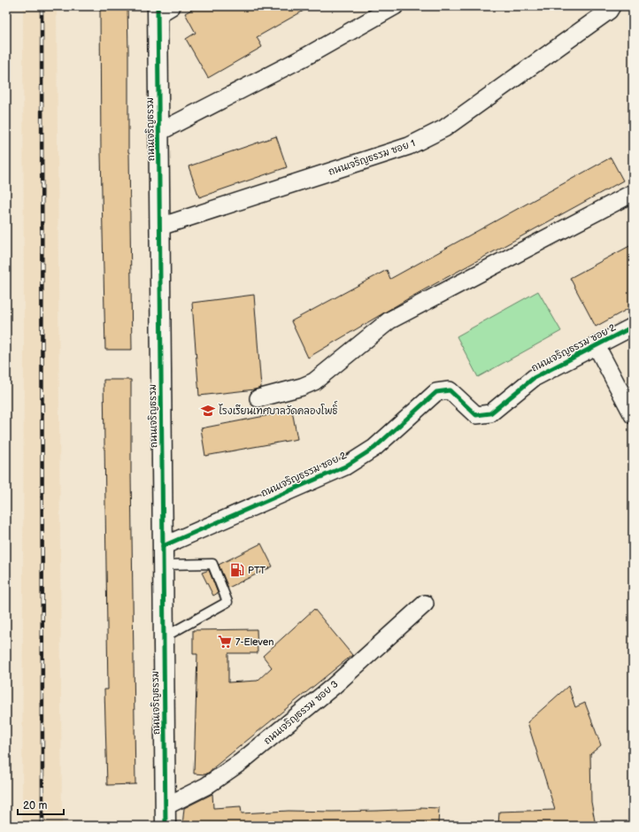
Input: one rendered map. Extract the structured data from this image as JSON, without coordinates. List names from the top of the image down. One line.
{"streets":{"street":["ถนนเจริญธรรม","ถนนเจริญธรรม ซอย 1","ถนนเจริญธรรม ซอย 2","ถนนเจริญธรรม ซอย 3"]},"crossings":[["ถนนเจริญธรรม","ถนนเจริญธรรม ซอย 1"],["ถนนเจริญธรรม","ถนนเจริญธรรม ซอย 2"],["ถนนเจริญธรรม","ถนนเจริญธรรม ซอย 3"]],"places":{"school or university":["โรงเรียนเทศบาลวัดคลองโพธิ์"],"fuel station":["PTT"],"supermarket":["7-Eleven"]},"scale_bar":"20 m"}
